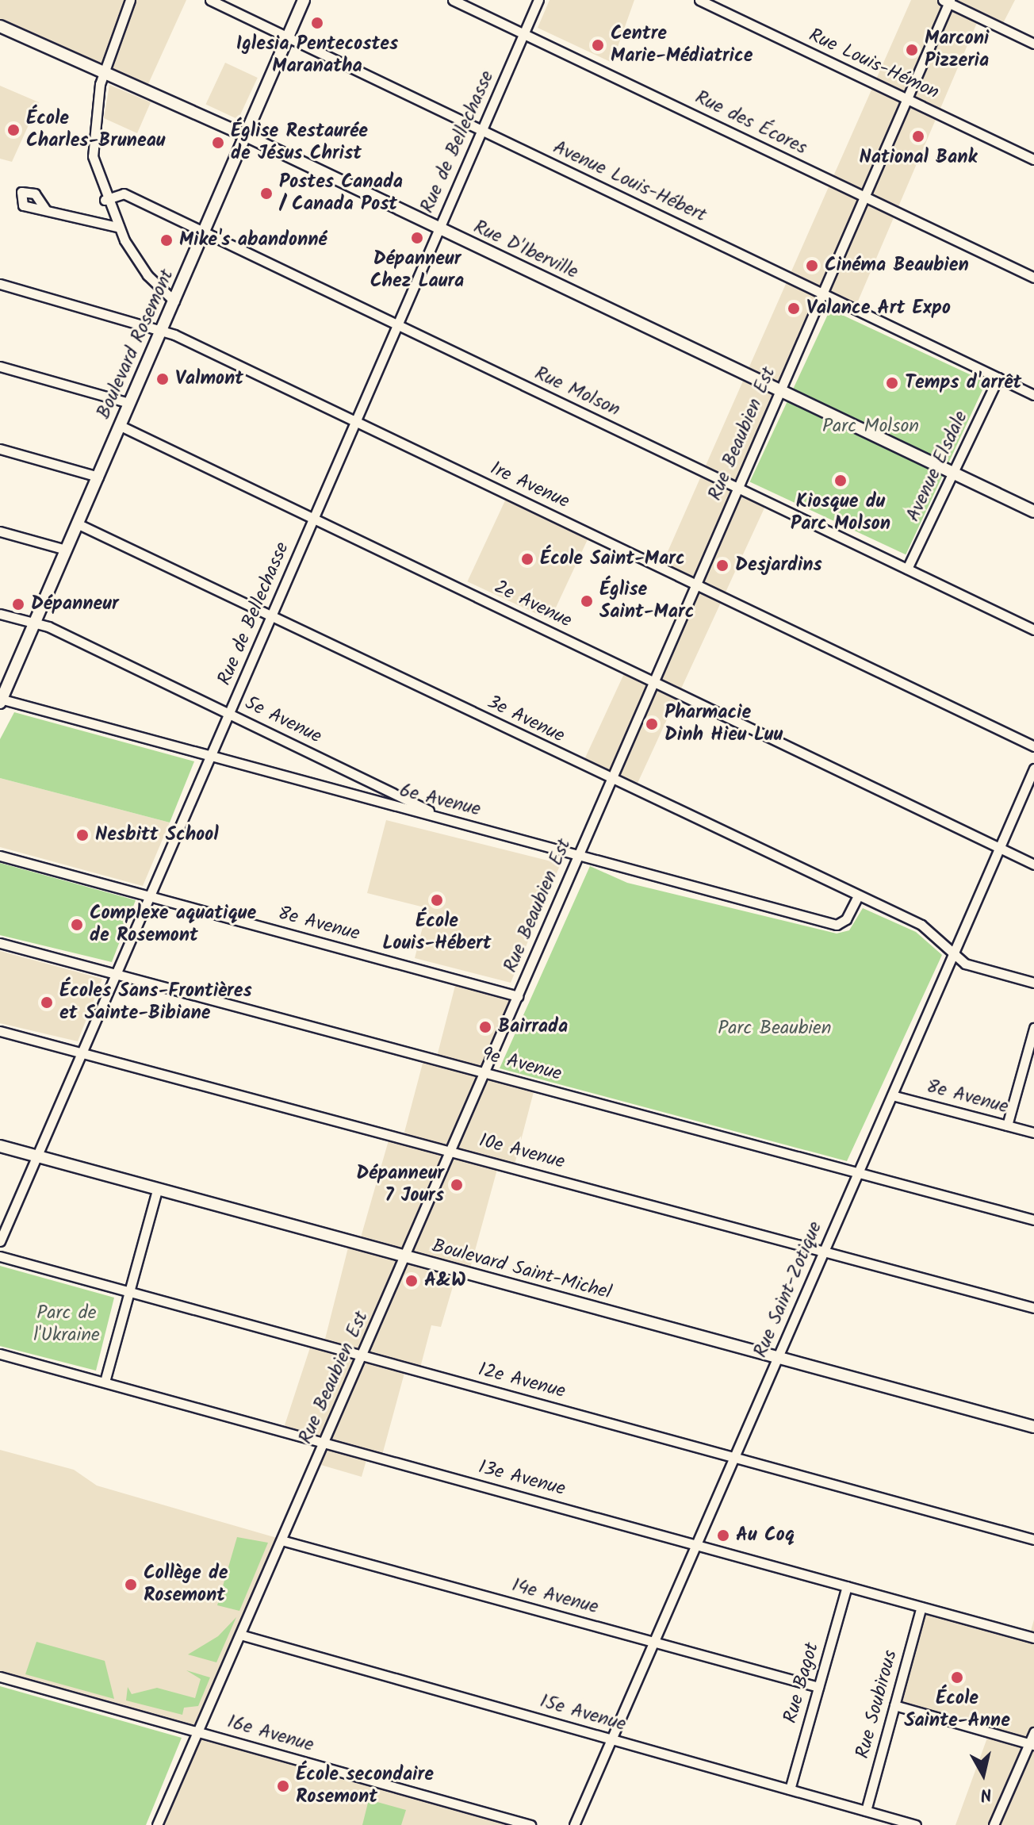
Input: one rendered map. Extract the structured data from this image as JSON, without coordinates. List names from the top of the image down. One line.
{"streets":{"main road":["Rue D'Iberville","Boulevard Rosemont","Boulevard Saint-Michel"],"street":["Rue Louis-Hémon","Rue des Écores","Rue de Bellechasse","Avenue Louis-Hébert","Rue Molson","Rue Beaubien Est","Avenue Elsdale","1re Avenue","2e Avenue","3e Avenue","5e Avenue","6e Avenue","8e Avenue","9e Avenue","10e Avenue","Rue Saint-Zotique","12e Avenue","13e Avenue","14e Avenue","Rue Bagot","Rue Soubirous","15e Avenue","16e Avenue"]},"crossings":[["Rue Louis-Hémon","Rue Beaubien Est"],["Rue des Écores","Rue de Bellechasse"],["Rue des Écores","Rue Beaubien Est"],["Rue de Bellechasse","Avenue Louis-Hébert"],["Rue de Bellechasse","Rue D'Iberville"],["Rue de Bellechasse","Rue Molson"],["Rue de Bellechasse","1re Avenue"],["Rue de Bellechasse","2e Avenue"],["Rue de Bellechasse","3e Avenue"],["Rue de Bellechasse","5e Avenue"],["Rue de Bellechasse","6e Avenue"],["Rue de Bellechasse","8e Avenue"],["Rue de Bellechasse","9e Avenue"],["Rue de Bellechasse","10e Avenue"],["Rue de Bellechasse","Boulevard Saint-Michel"],["Avenue Louis-Hébert","Boulevard Rosemont"],["Avenue Louis-Hébert","Rue Beaubien Est"],["Avenue Louis-Hébert","Avenue Elsdale"],["Rue D'Iberville","Boulevard Rosemont"],["Rue D'Iberville","Rue Beaubien Est"],["Rue D'Iberville","Avenue Elsdale"],["Boulevard Rosemont","Rue Molson"],["Boulevard Rosemont","1re Avenue"],["Boulevard Rosemont","2e Avenue"],["Boulevard Rosemont","3e Avenue"],["Boulevard Rosemont","5e Avenue"],["Boulevard Rosemont","6e Avenue"],["Rue Molson","Rue Beaubien Est"],["Rue Molson","Avenue Elsdale"],["Rue Beaubien Est","1re Avenue"],["Rue Beaubien Est","2e Avenue"],["Rue Beaubien Est","3e Avenue"],["Rue Beaubien Est","6e Avenue"],["Rue Beaubien Est","8e Avenue"],["Rue Beaubien Est","9e Avenue"],["Rue Beaubien Est","10e Avenue"],["Rue Beaubien Est","Boulevard Saint-Michel"],["Rue Beaubien Est","12e Avenue"],["Rue Beaubien Est","13e Avenue"],["Rue Beaubien Est","14e Avenue"],["Rue Beaubien Est","15e Avenue"],["Rue Beaubien Est","16e Avenue"],["2e Avenue","Rue Saint-Zotique"],["3e Avenue","6e Avenue"],["3e Avenue","Rue Saint-Zotique"],["5e Avenue","6e Avenue"],["8e Avenue","Rue Saint-Zotique"],["9e Avenue","Rue Saint-Zotique"],["10e Avenue","Rue Saint-Zotique"],["Boulevard Saint-Michel","Rue Saint-Zotique"],["Rue Saint-Zotique","12e Avenue"],["Rue Saint-Zotique","13e Avenue"],["Rue Saint-Zotique","14e Avenue"],["Rue Saint-Zotique","15e Avenue"],["13e Avenue","Rue Bagot"],["13e Avenue","Rue Soubirous"],["14e Avenue","Rue Bagot"],["Rue Bagot","15e Avenue"],["Rue Soubirous","15e Avenue"]],"parks":["Parc Molson","Parc Beaubien","Parc de l'Ukraine"],"places":["Iglesia Pentecostes Maranatha","Centre Marie-Médiatrice","Marconi Pizzeria","École Charles-Bruneau","National Bank","Église Restaurée de Jésus Christ","Postes Canada / Canada Post","Dépanneur Chez Laura","Mike's abandonné","Cinéma Beaubien","Valance Art Expo","Valmont","Temps d'arrêt","Kiosque du Parc Molson","École Saint-Marc","Desjardins","Église Saint-Marc","Dépanneur","Pharmacie Dinh Hieu Luu","Nesbitt School","École Louis-Hébert","Complexe aquatique de Rosemont","Écoles Sans-Frontières et Sainte-Bibiane","Bairrada","Dépanneur 7 Jours","A&W","Au Coq","Collège de Rosemont","École Sainte-Anne","École secondaire Rosemont"],"north":"bottom"}
